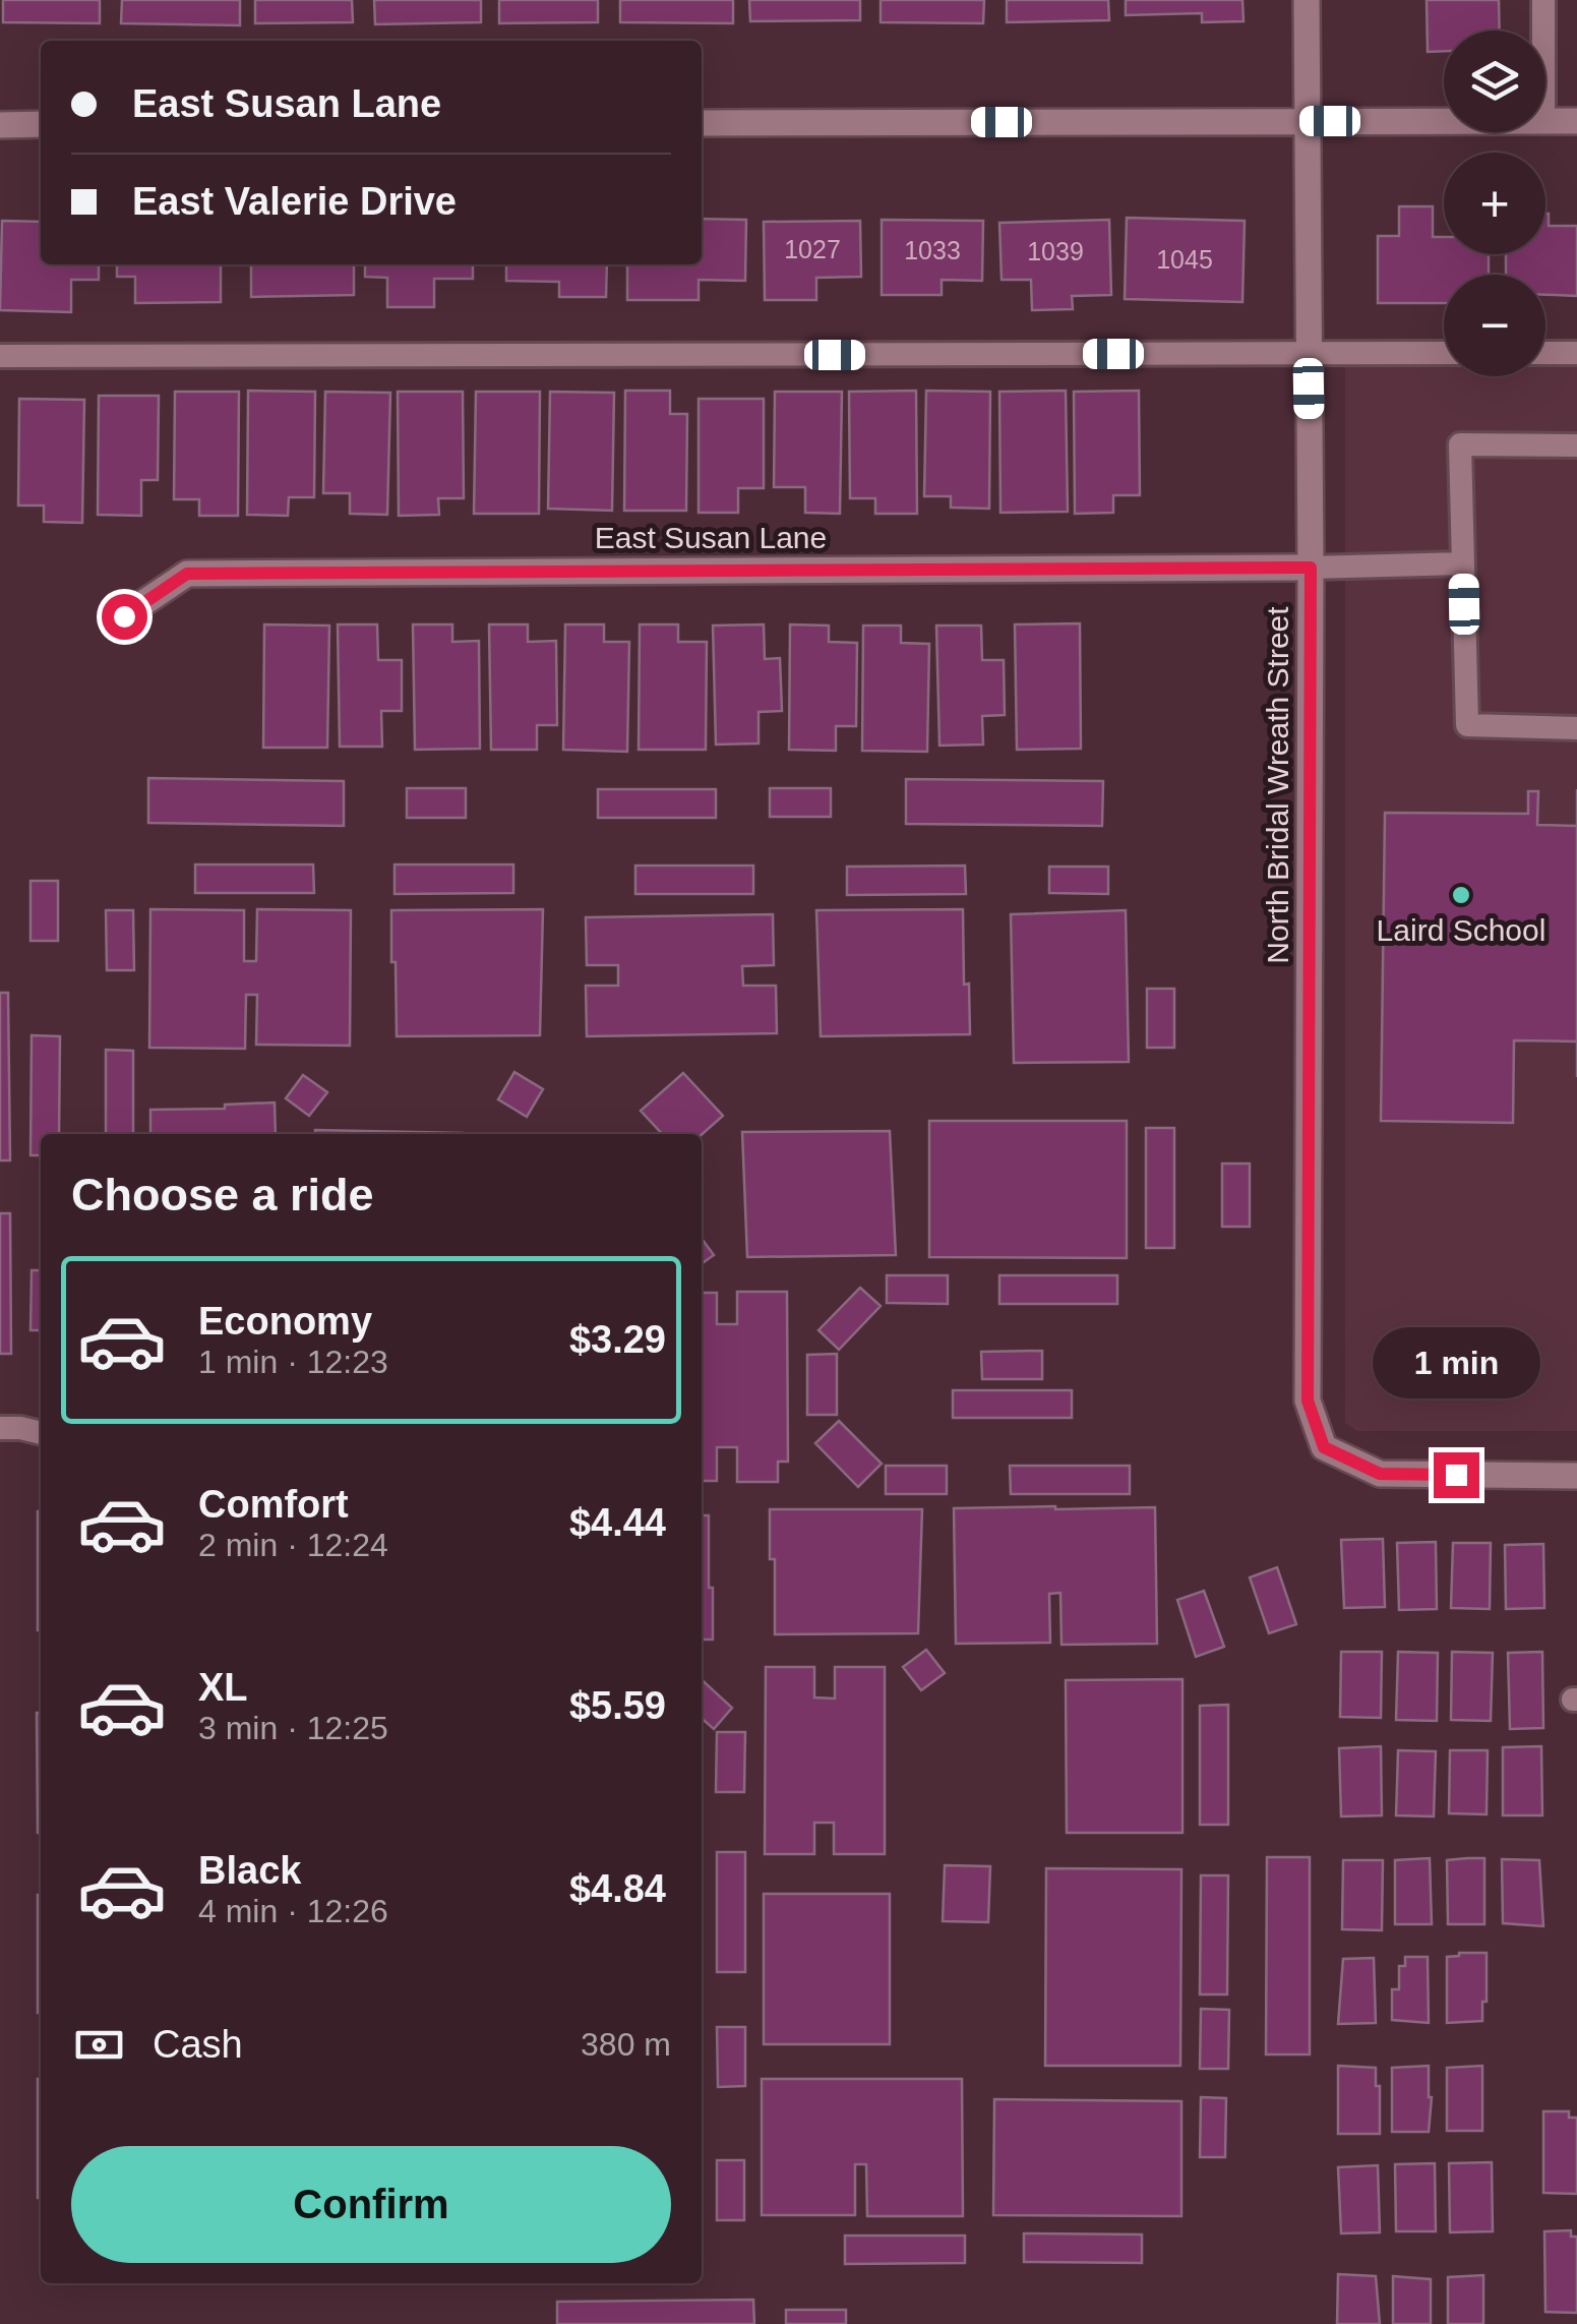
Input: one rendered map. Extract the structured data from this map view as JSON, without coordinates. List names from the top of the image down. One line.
{"streets":{"street":["East Susan Lane","North Bridal Wreath Street"]},"crossings":[["East Susan Lane","North Bridal Wreath Street"]],"places":["Laird School"],"house_numbers":["1027","1033","1039","1045"],"page":{"map_buttons":["+","−"],"banner":["East Susan Lane","East Valerie Drive"],"heading":"Choose a ride","list":[{"name":"Economy","note":"1 min · 12:23","value":"$3.29"},{"name":"Comfort","note":"2 min · 12:24","value":"$4.44"},{"name":"XL","note":"3 min · 12:25","value":"$5.59"},{"name":"Black","note":"4 min · 12:26","value":"$4.84"}],"bubble":"1 min","pay":["Cash","380 m"],"buttons":"Confirm"}}
